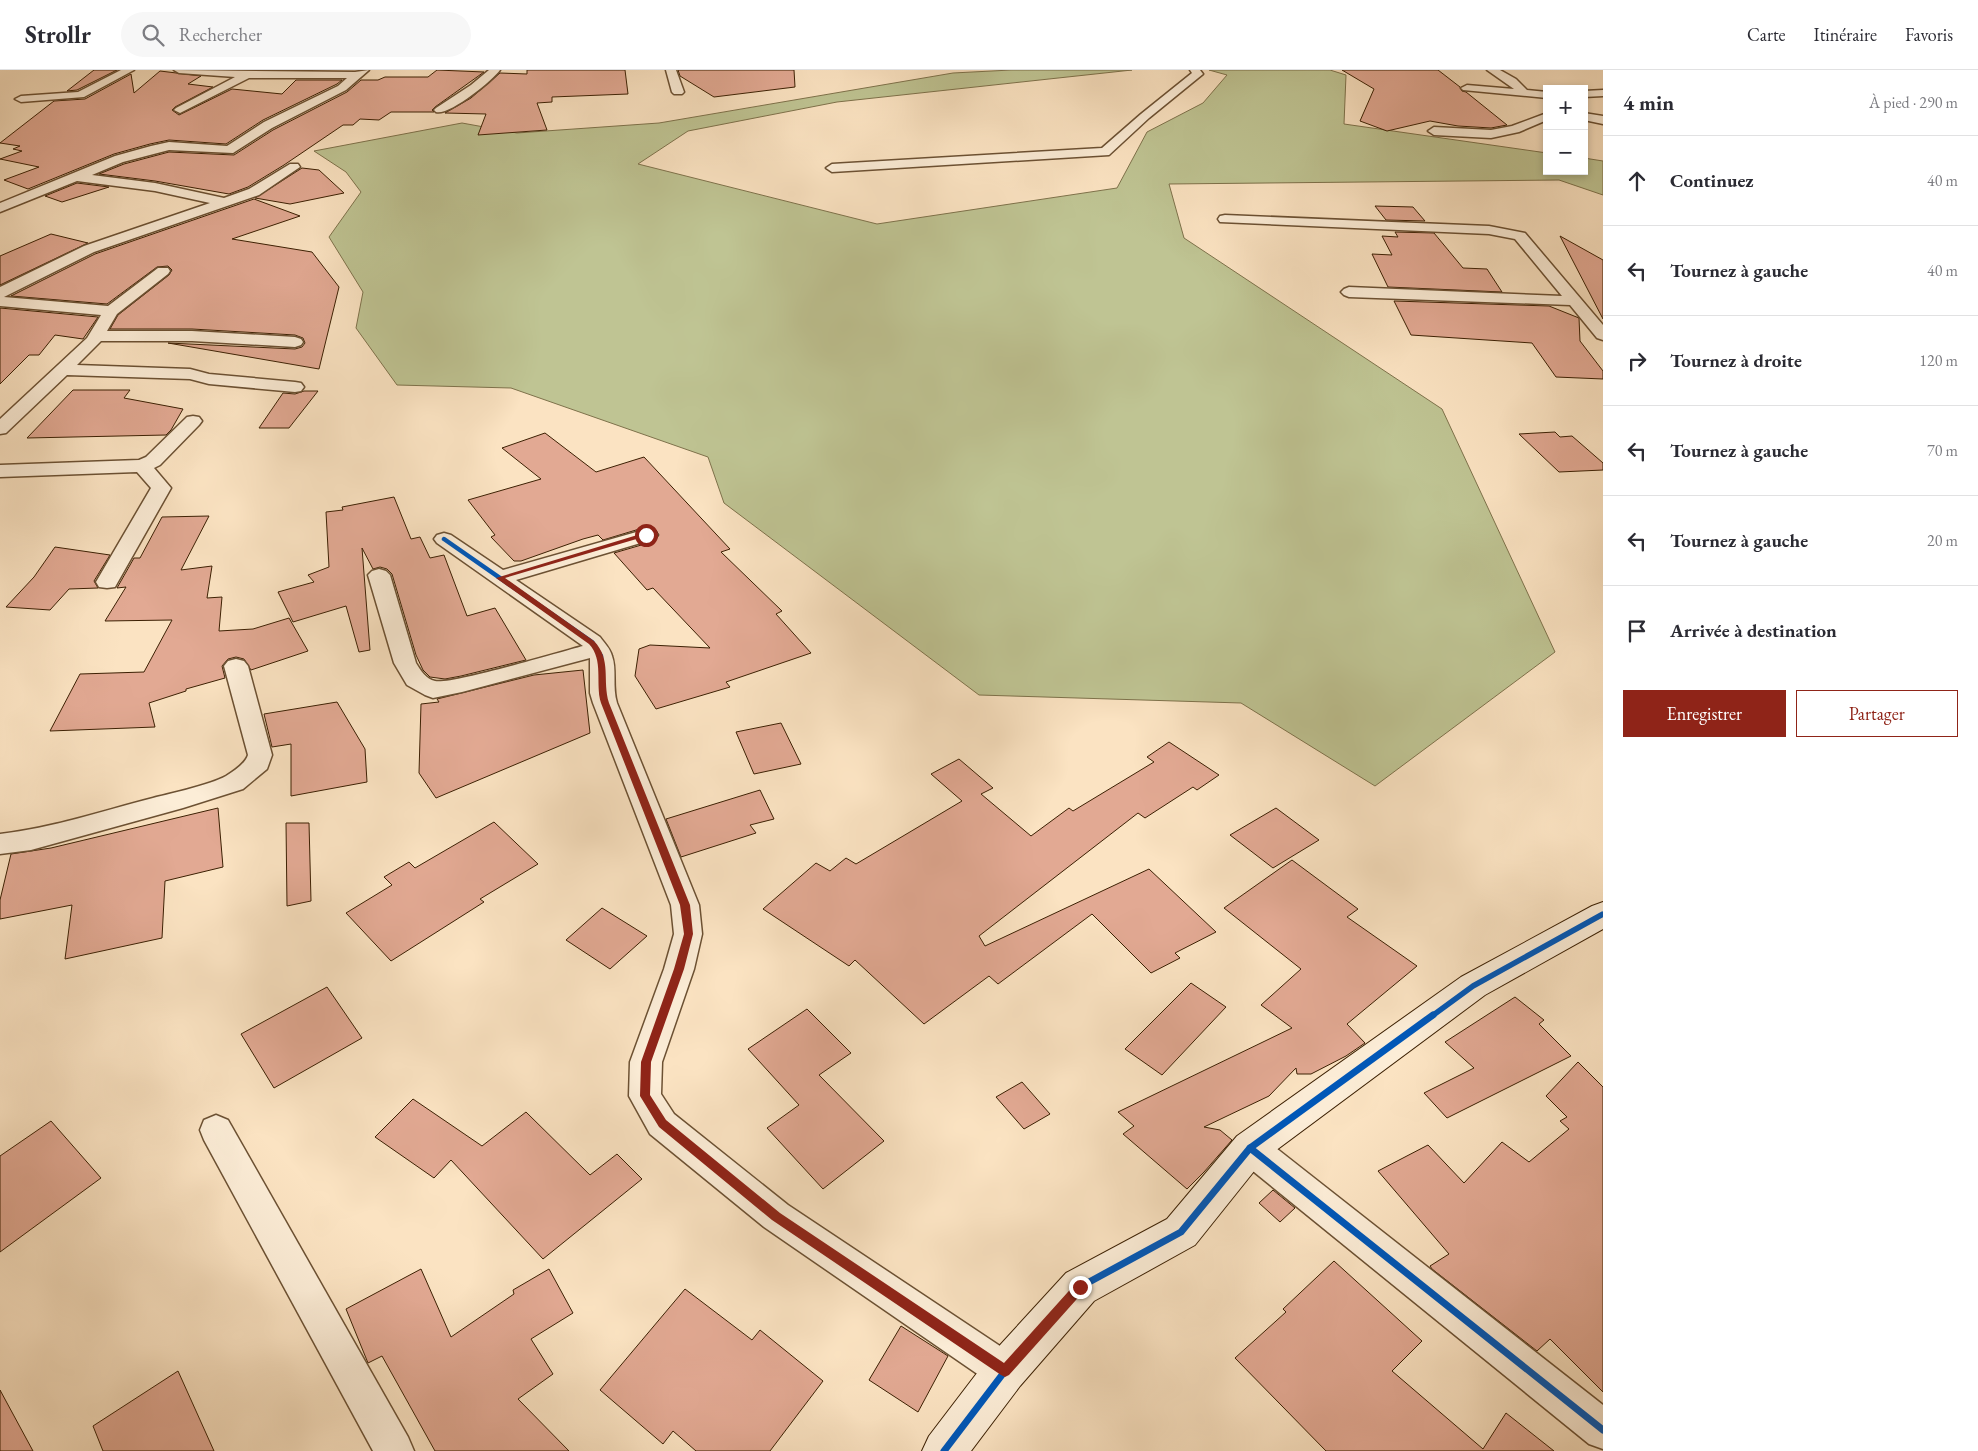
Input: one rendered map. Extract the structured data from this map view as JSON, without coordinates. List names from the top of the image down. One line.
{"page":{"header":"Strollr","search":"Rechercher","nav":["Carte","Itinéraire","Favoris"],"heading":["4 min","À pied · 290 m"],"map_buttons":["+","−"],"list":[["Continuez","40 m"],["Tournez à gauche","40 m"],["Tournez à droite","120 m"],["Tournez à gauche","70 m"],["Tournez à gauche","20 m"],"Arrivée à destination"],"buttons":["Enregistrer","Partager"]}}
